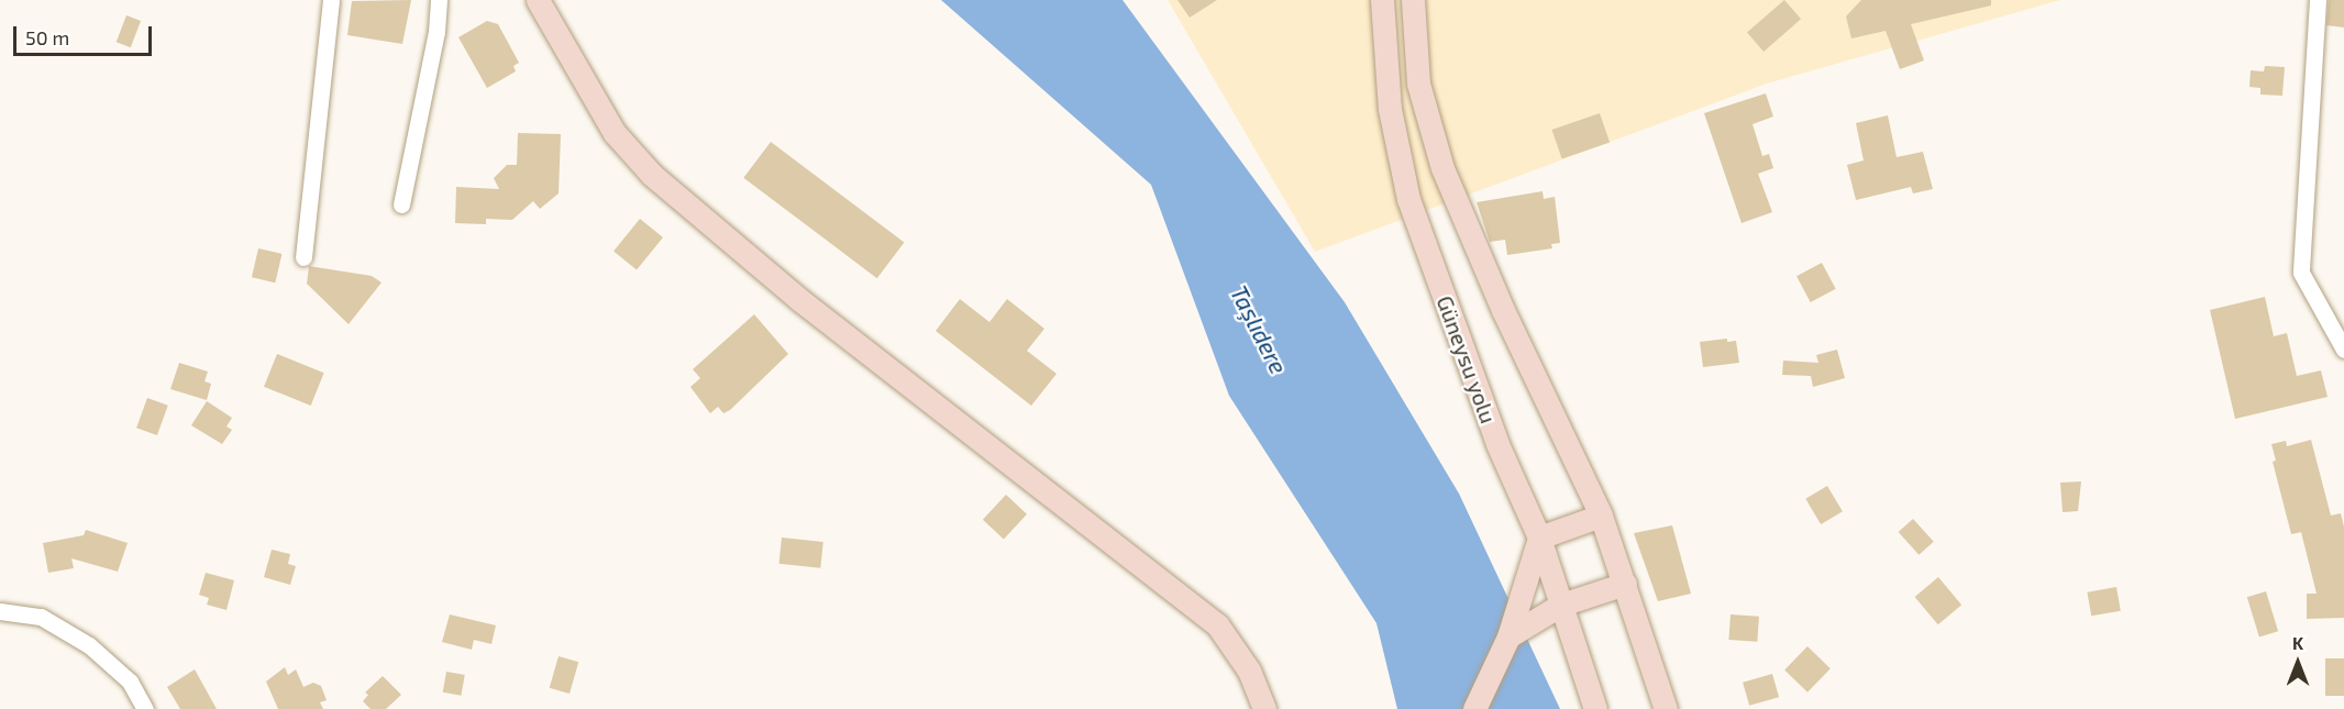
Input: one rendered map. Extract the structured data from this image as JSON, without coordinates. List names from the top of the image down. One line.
{"streets":{"main road":["Güneysu yolu"]},"water":["Taşlıdere"],"scale_bar":"50 m","north":"top"}
